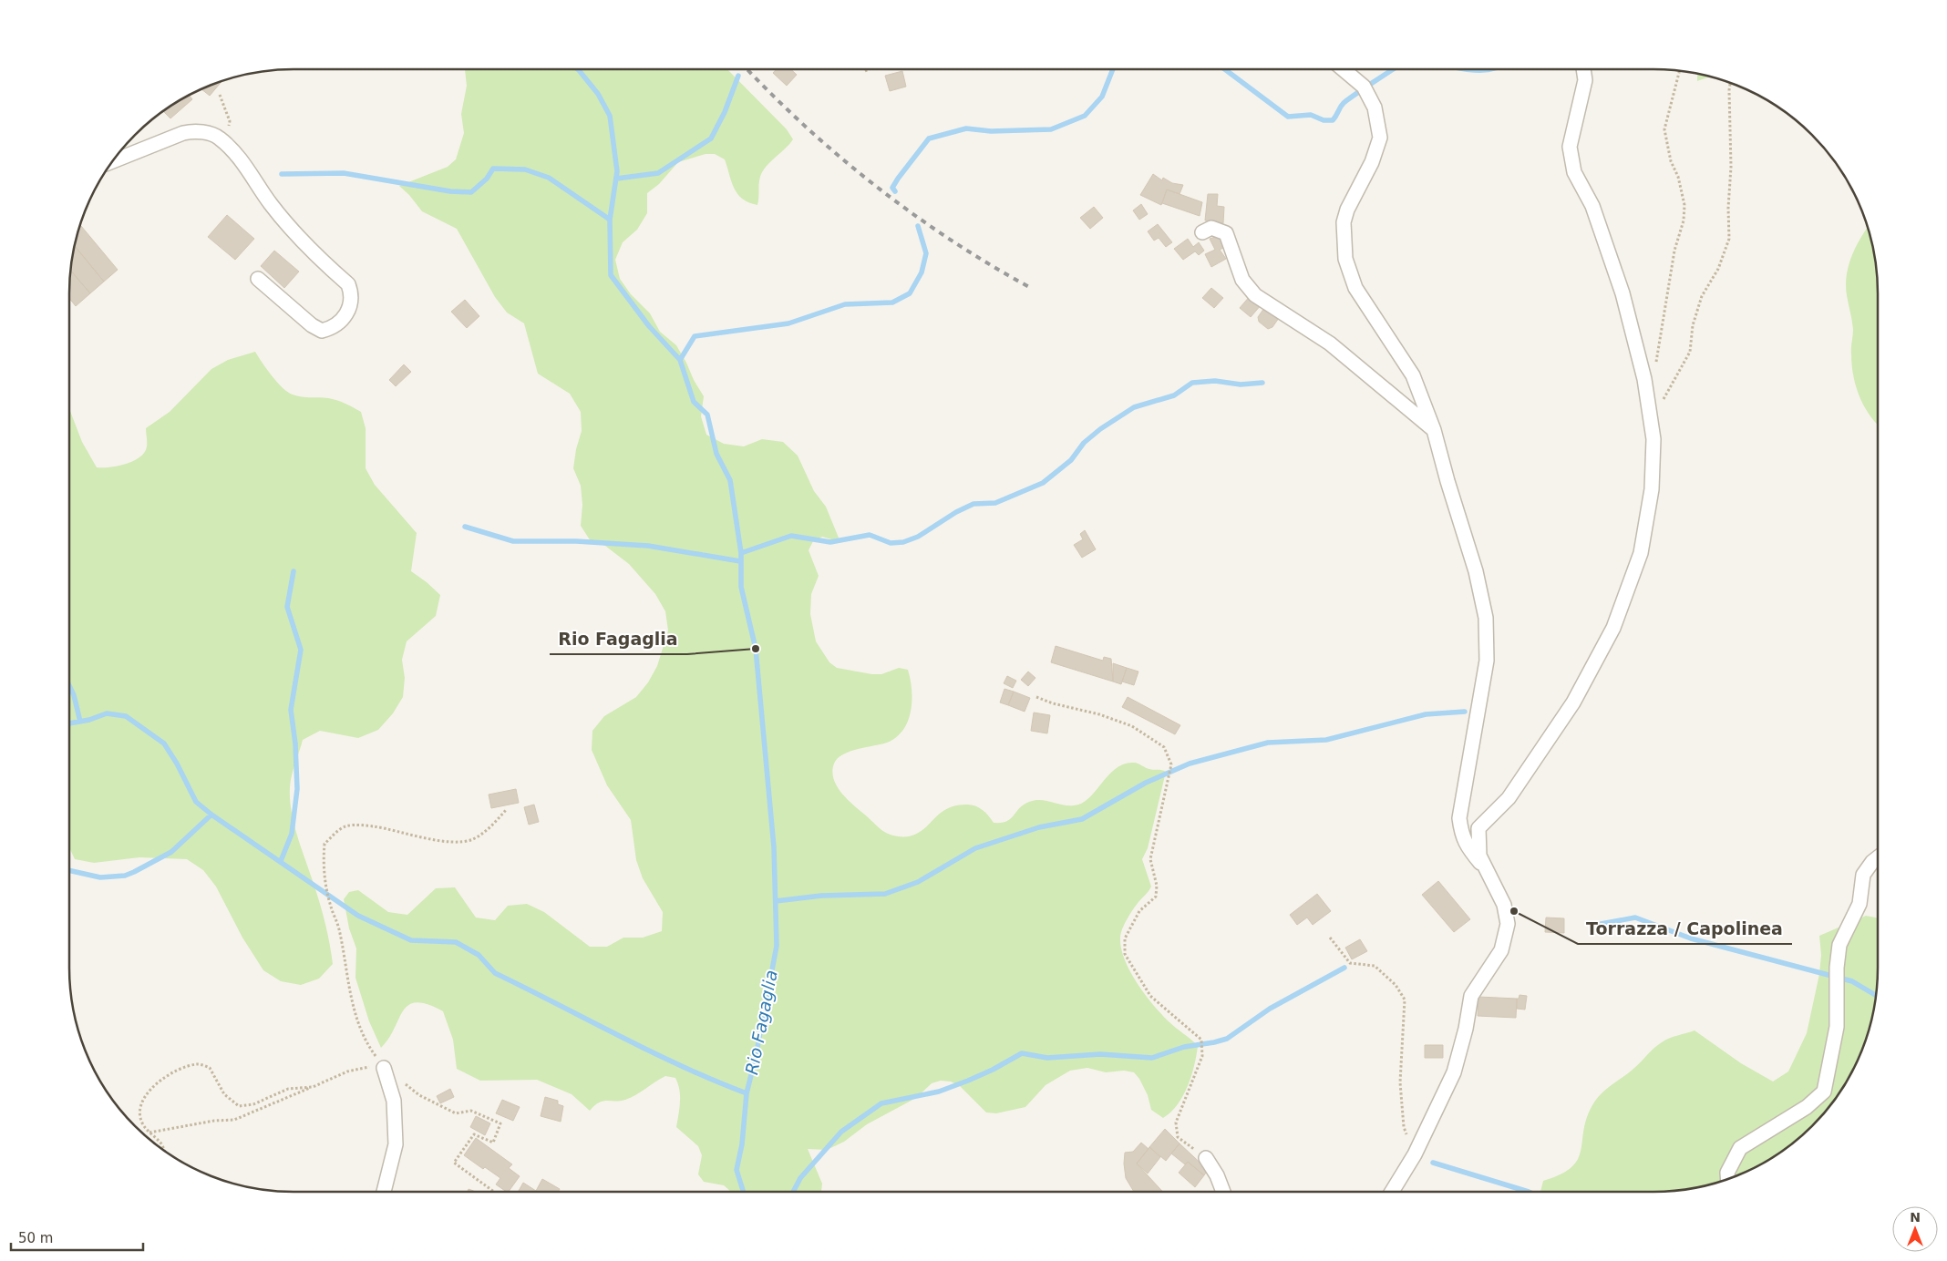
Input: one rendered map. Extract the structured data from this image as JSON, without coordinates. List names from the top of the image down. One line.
{"water":["Rio Fagaglia"],"places":["Rio Fagaglia","Torrazza / Capolinea"],"scale_bar":"50 m","north":"top"}
